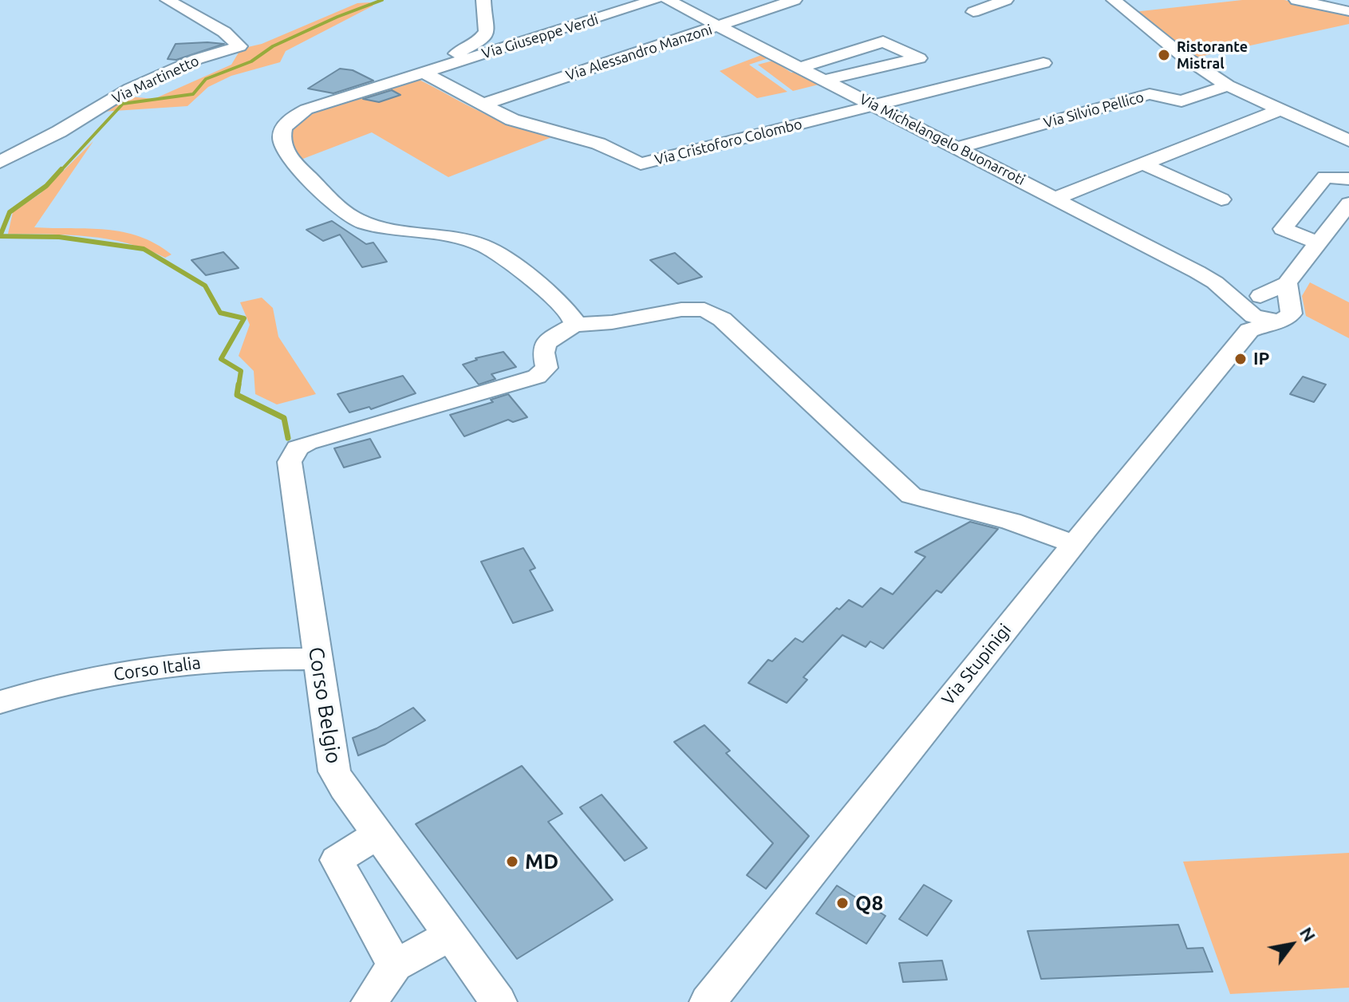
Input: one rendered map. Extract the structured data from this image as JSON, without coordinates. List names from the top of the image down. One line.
{"streets":{"street":["Via Giuseppe Verdi","Via Alessandro Manzoni","Via Martinetto","Via Silvio Pellico","Via Michelangelo Buonarroti","Via Cristoforo Colombo","Via Stupinigi","Corso Italia","Corso Belgio"]},"crossings":[["Via Giuseppe Verdi","Via Cristoforo Colombo"],["Via Alessandro Manzoni","Via Michelangelo Buonarroti"],["Via Alessandro Manzoni","Via Cristoforo Colombo"],["Via Silvio Pellico","Via Michelangelo Buonarroti"],["Via Michelangelo Buonarroti","Via Cristoforo Colombo"],["Via Michelangelo Buonarroti","Via Stupinigi"],["Corso Italia","Corso Belgio"]],"places":["Ristorante Mistral","IP","MD","Q8"],"north":"top right"}
